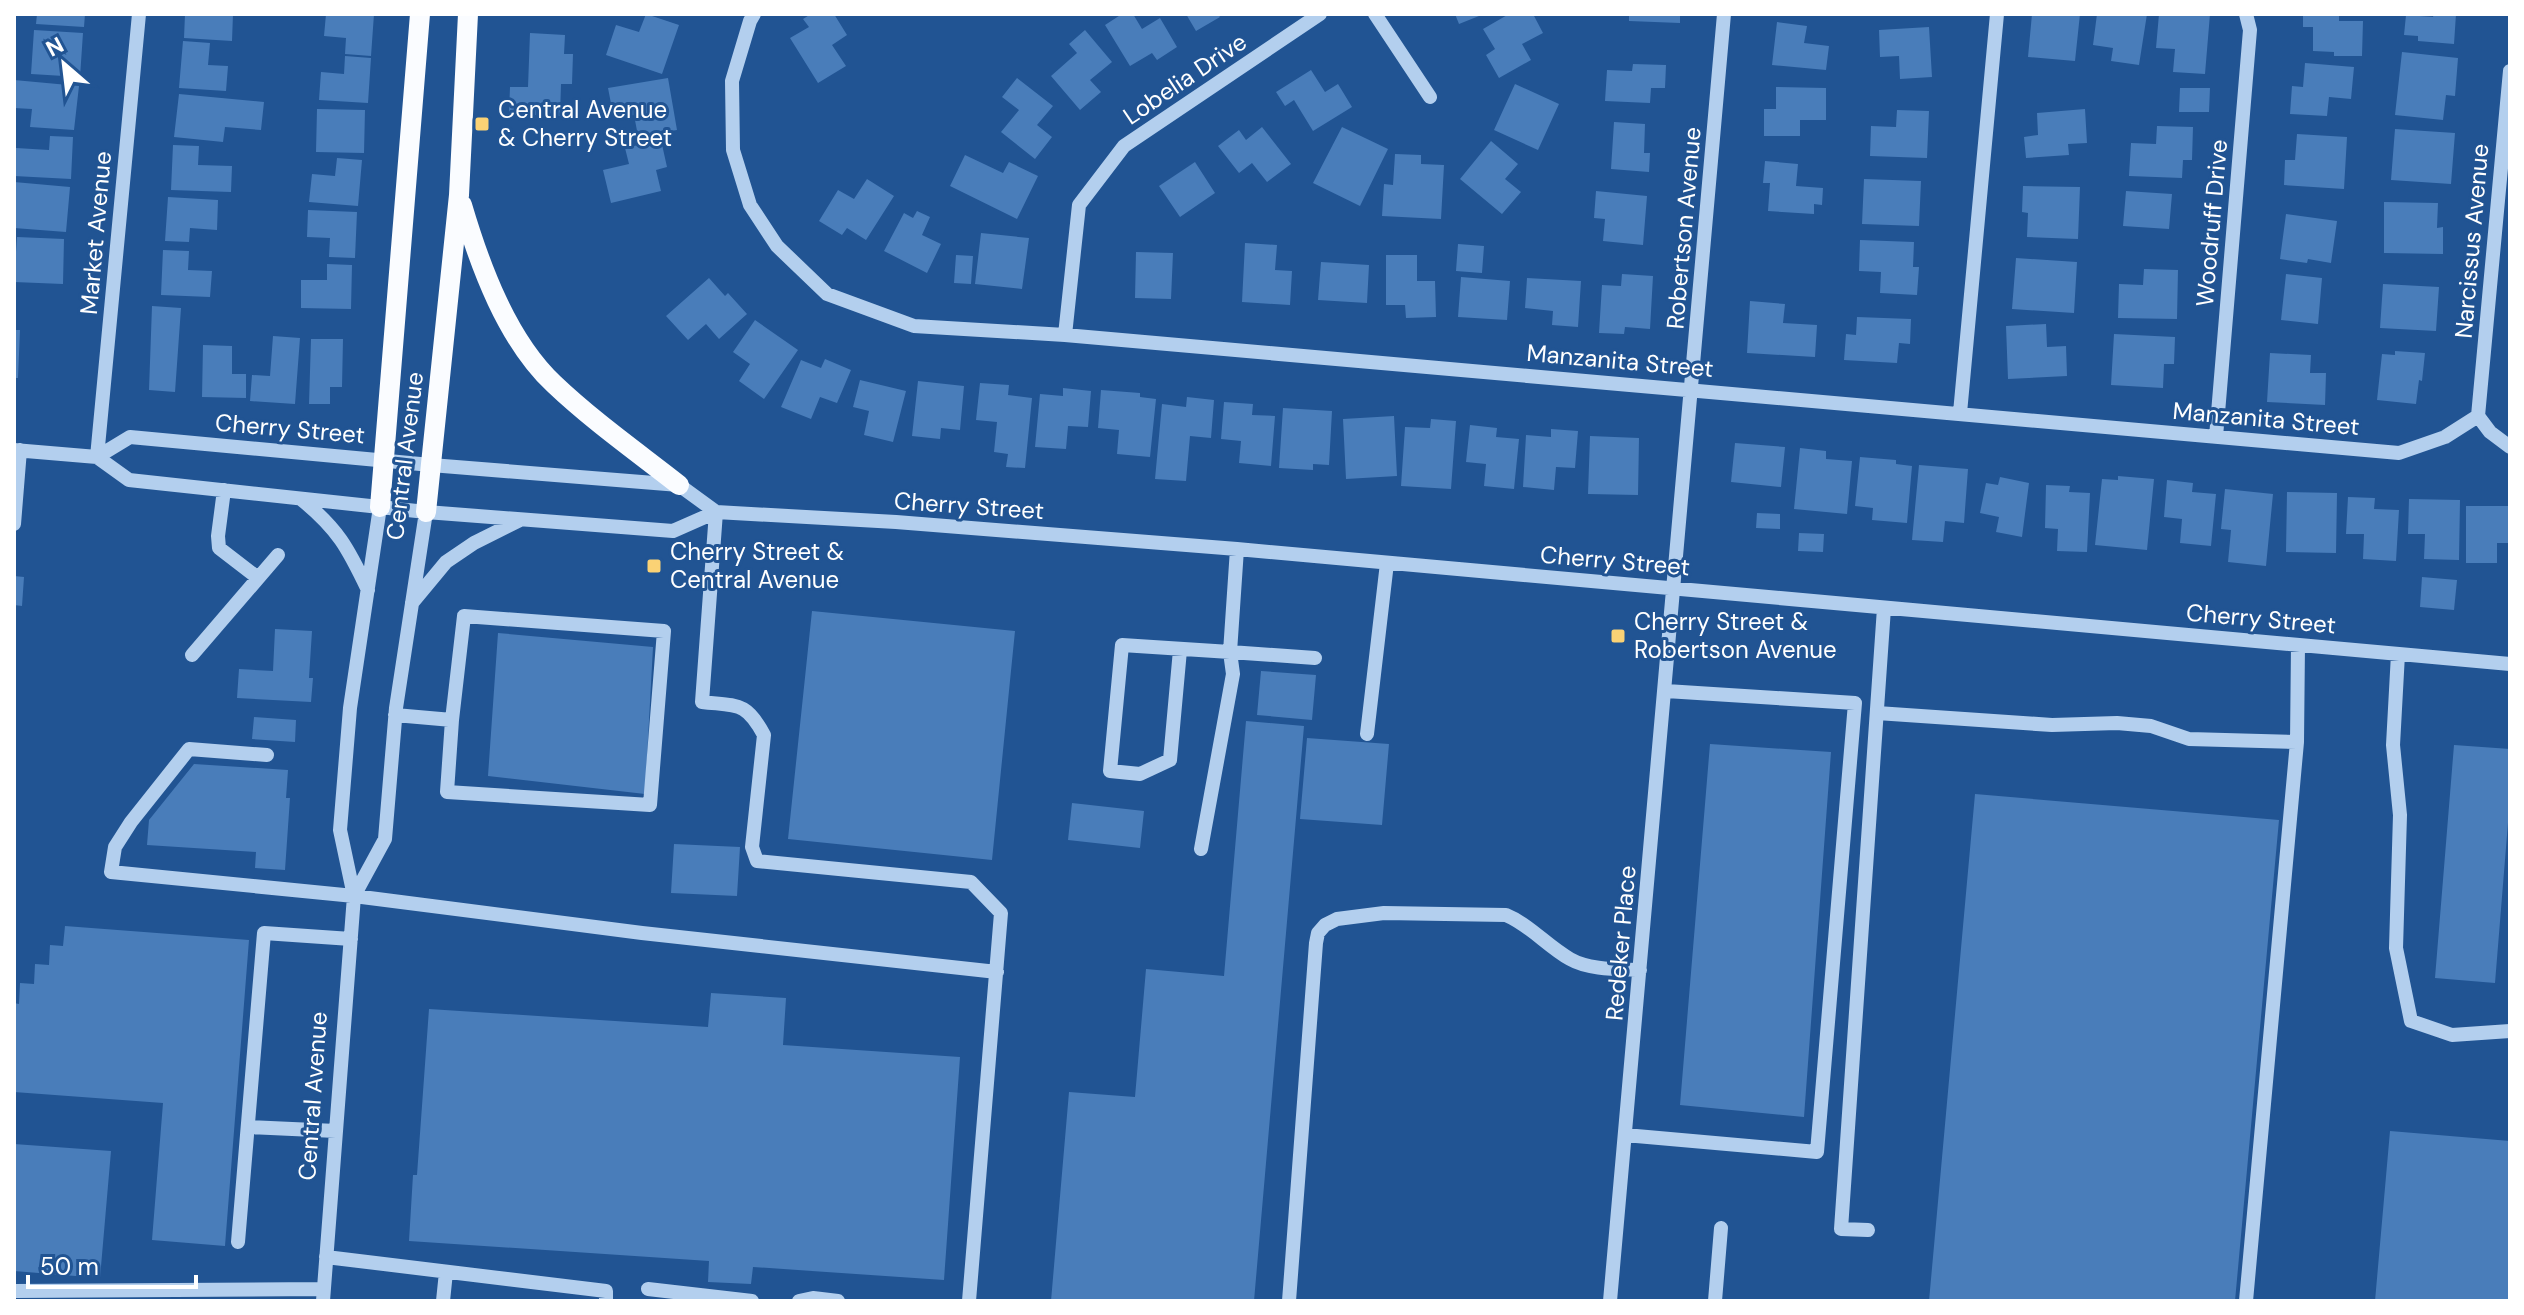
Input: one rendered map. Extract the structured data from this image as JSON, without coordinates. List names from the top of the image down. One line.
{"streets":{"main road":["Central Avenue"],"street":["Lobelia Drive","Woodruff Drive","Robertson Avenue","Market Avenue","Narcissus Avenue","Manzanita Street","Cherry Street","Redeker Place"]},"crossings":[["Lobelia Drive","Manzanita Street"],["Woodruff Drive","Manzanita Street"],["Robertson Avenue","Manzanita Street"],["Robertson Avenue","Cherry Street"],["Robertson Avenue","Redeker Place"],["Market Avenue","Cherry Street"],["Narcissus Avenue","Manzanita Street"],["Cherry Street","Central Avenue"],["Cherry Street","Redeker Place"]],"places":{"transit":["Central Avenue & Cherry Street","Cherry Street & Central Avenue","Cherry Street & Robertson Avenue"]},"scale_bar":"50 m","north":"top left"}
